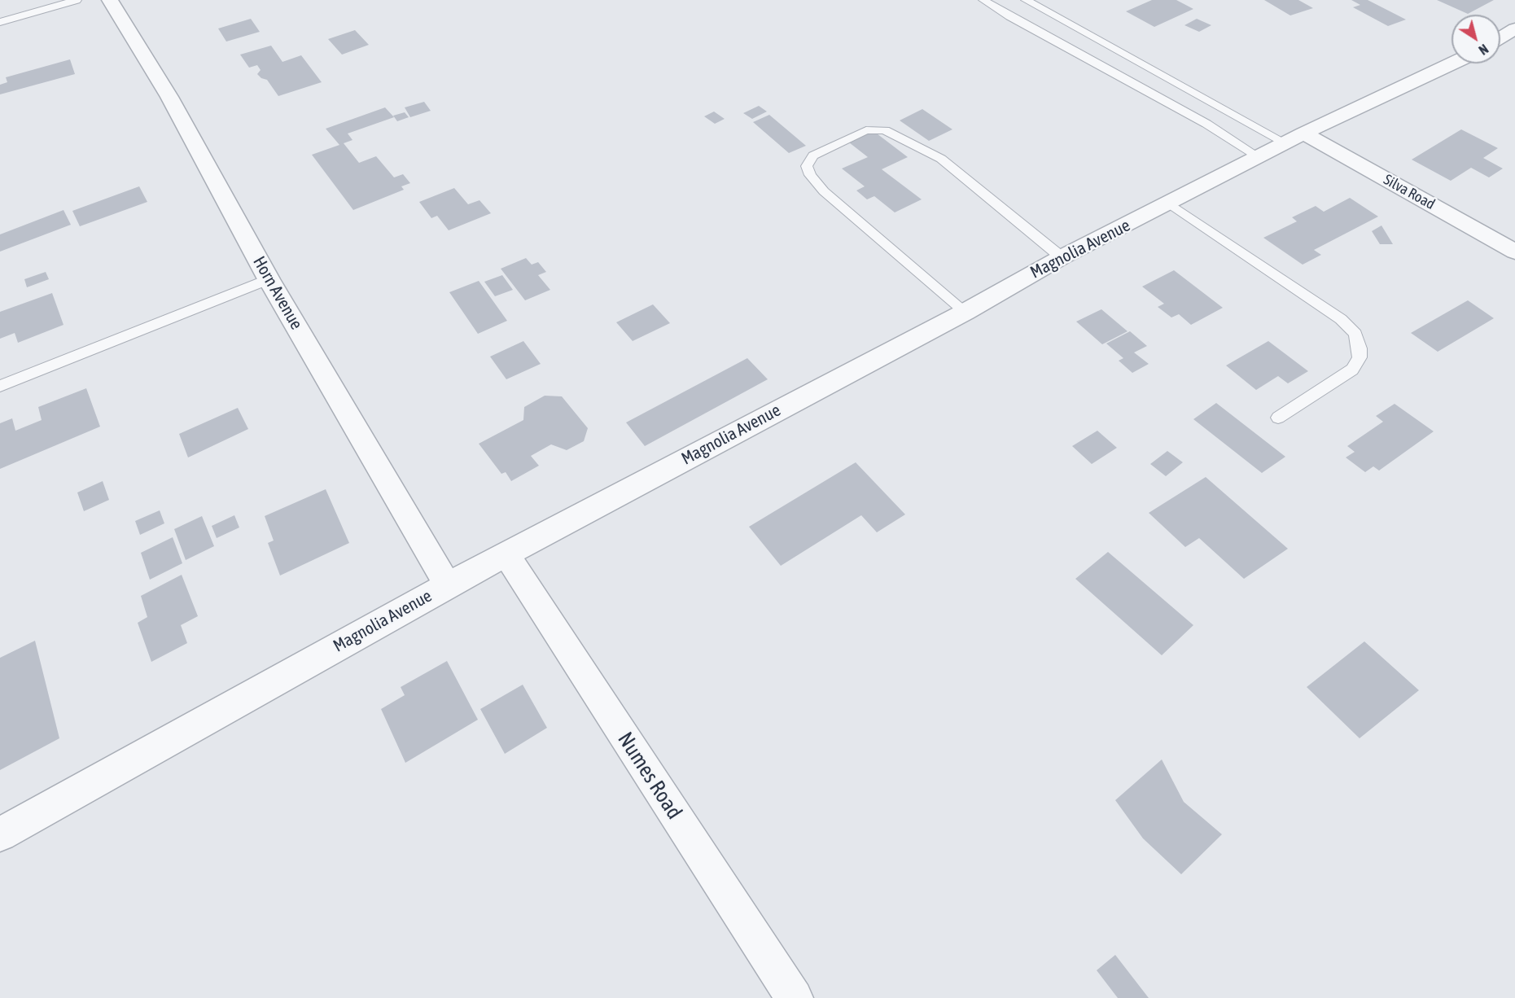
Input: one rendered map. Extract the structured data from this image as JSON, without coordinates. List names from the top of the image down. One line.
{"streets":{"street":["Silva Road","Magnolia Avenue","Horn Avenue","Numes Road"]},"crossings":[["Silva Road","Magnolia Avenue"],["Magnolia Avenue","Horn Avenue"],["Magnolia Avenue","Numes Road"]],"north":"bottom right"}
